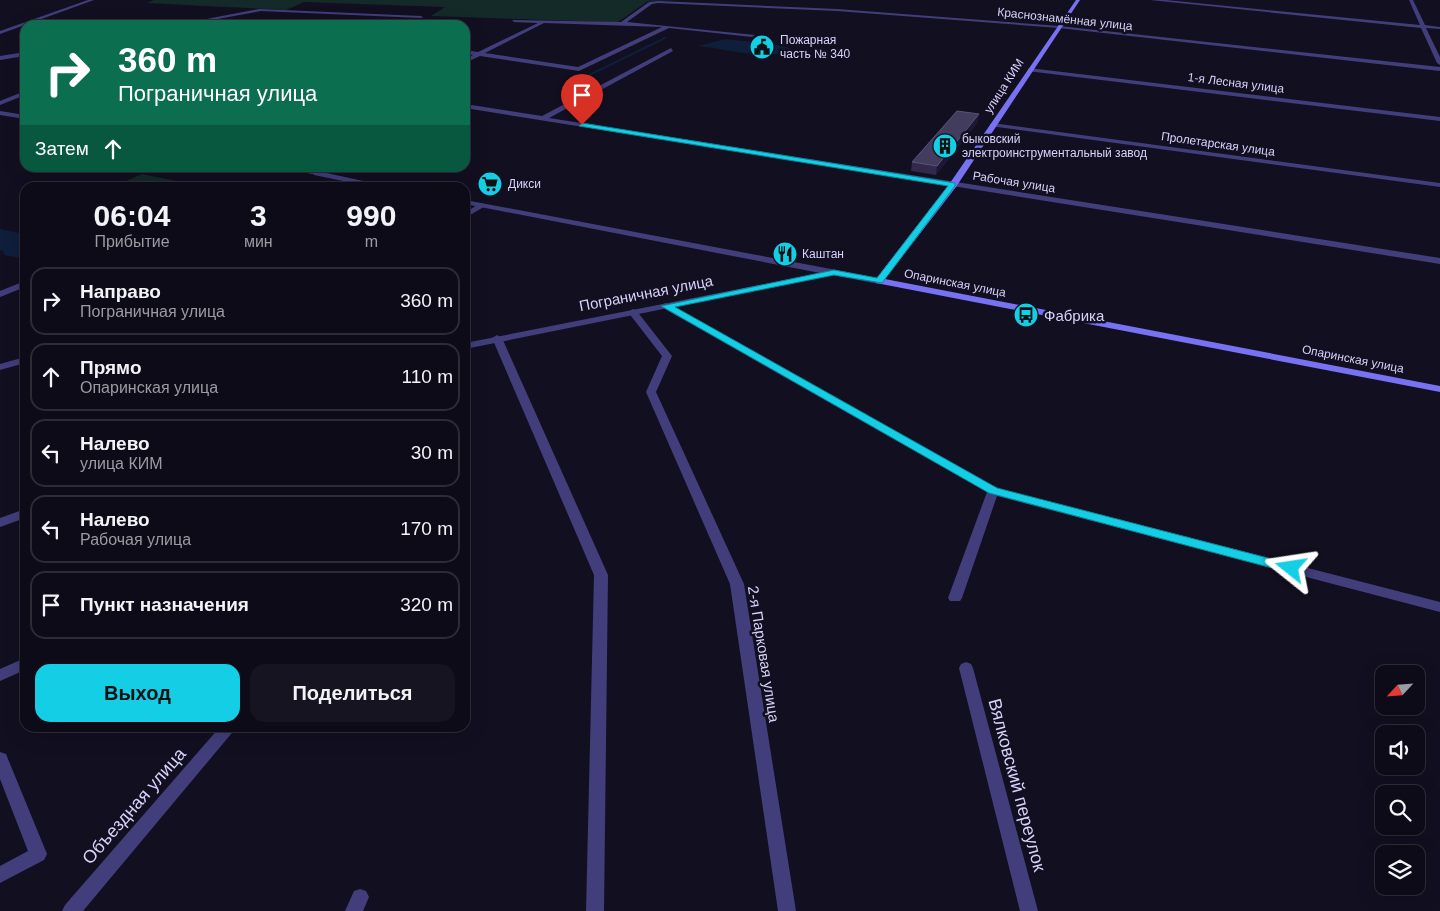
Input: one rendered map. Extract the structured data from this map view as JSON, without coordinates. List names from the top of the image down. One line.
{"streets":{"main road":["улица КИМ","Опаринская улица"],"street":["Краснознамённая улица","1-я Лесная улица","Пролетарская улица","Рабочая улица","Пограничная улица","2-я Парковая улица","Вялковский переулок","Объездная улица"]},"crossings":[["Краснознамённая улица","улица КИМ"],["1-я Лесная улица","улица КИМ"],["улица КИМ","Пролетарская улица"],["улица КИМ","Рабочая улица"],["улица КИМ","Опаринская улица"],["Опаринская улица","Пограничная улица"],["Пограничная улица","2-я Парковая улица"]],"places":{"public building":["Пожарная часть № 340"],"building":["быковский электроинструментальный завод"],"supermarket":["Дикси"],"restaurant":["Каштан"],"bus stop":["Фабрика"]},"north":"bottom left","page":{"turn":["360 m","Пограничная улица"],"then":"Затем","eta":["06:04","Прибытие","3","мин","990","m"],"list":[{"name":"Направо","note":"Пограничная улица","value":"360 m"},{"name":"Прямо","note":"Опаринская улица","value":"110 m"},{"name":"Налево","note":"улица КИМ","value":"30 m"},{"name":"Налево","note":"Рабочая улица","value":"170 m"},{"name":"Пункт назначения","value":"320 m"}],"buttons":["Выход","Поделиться"]}}
